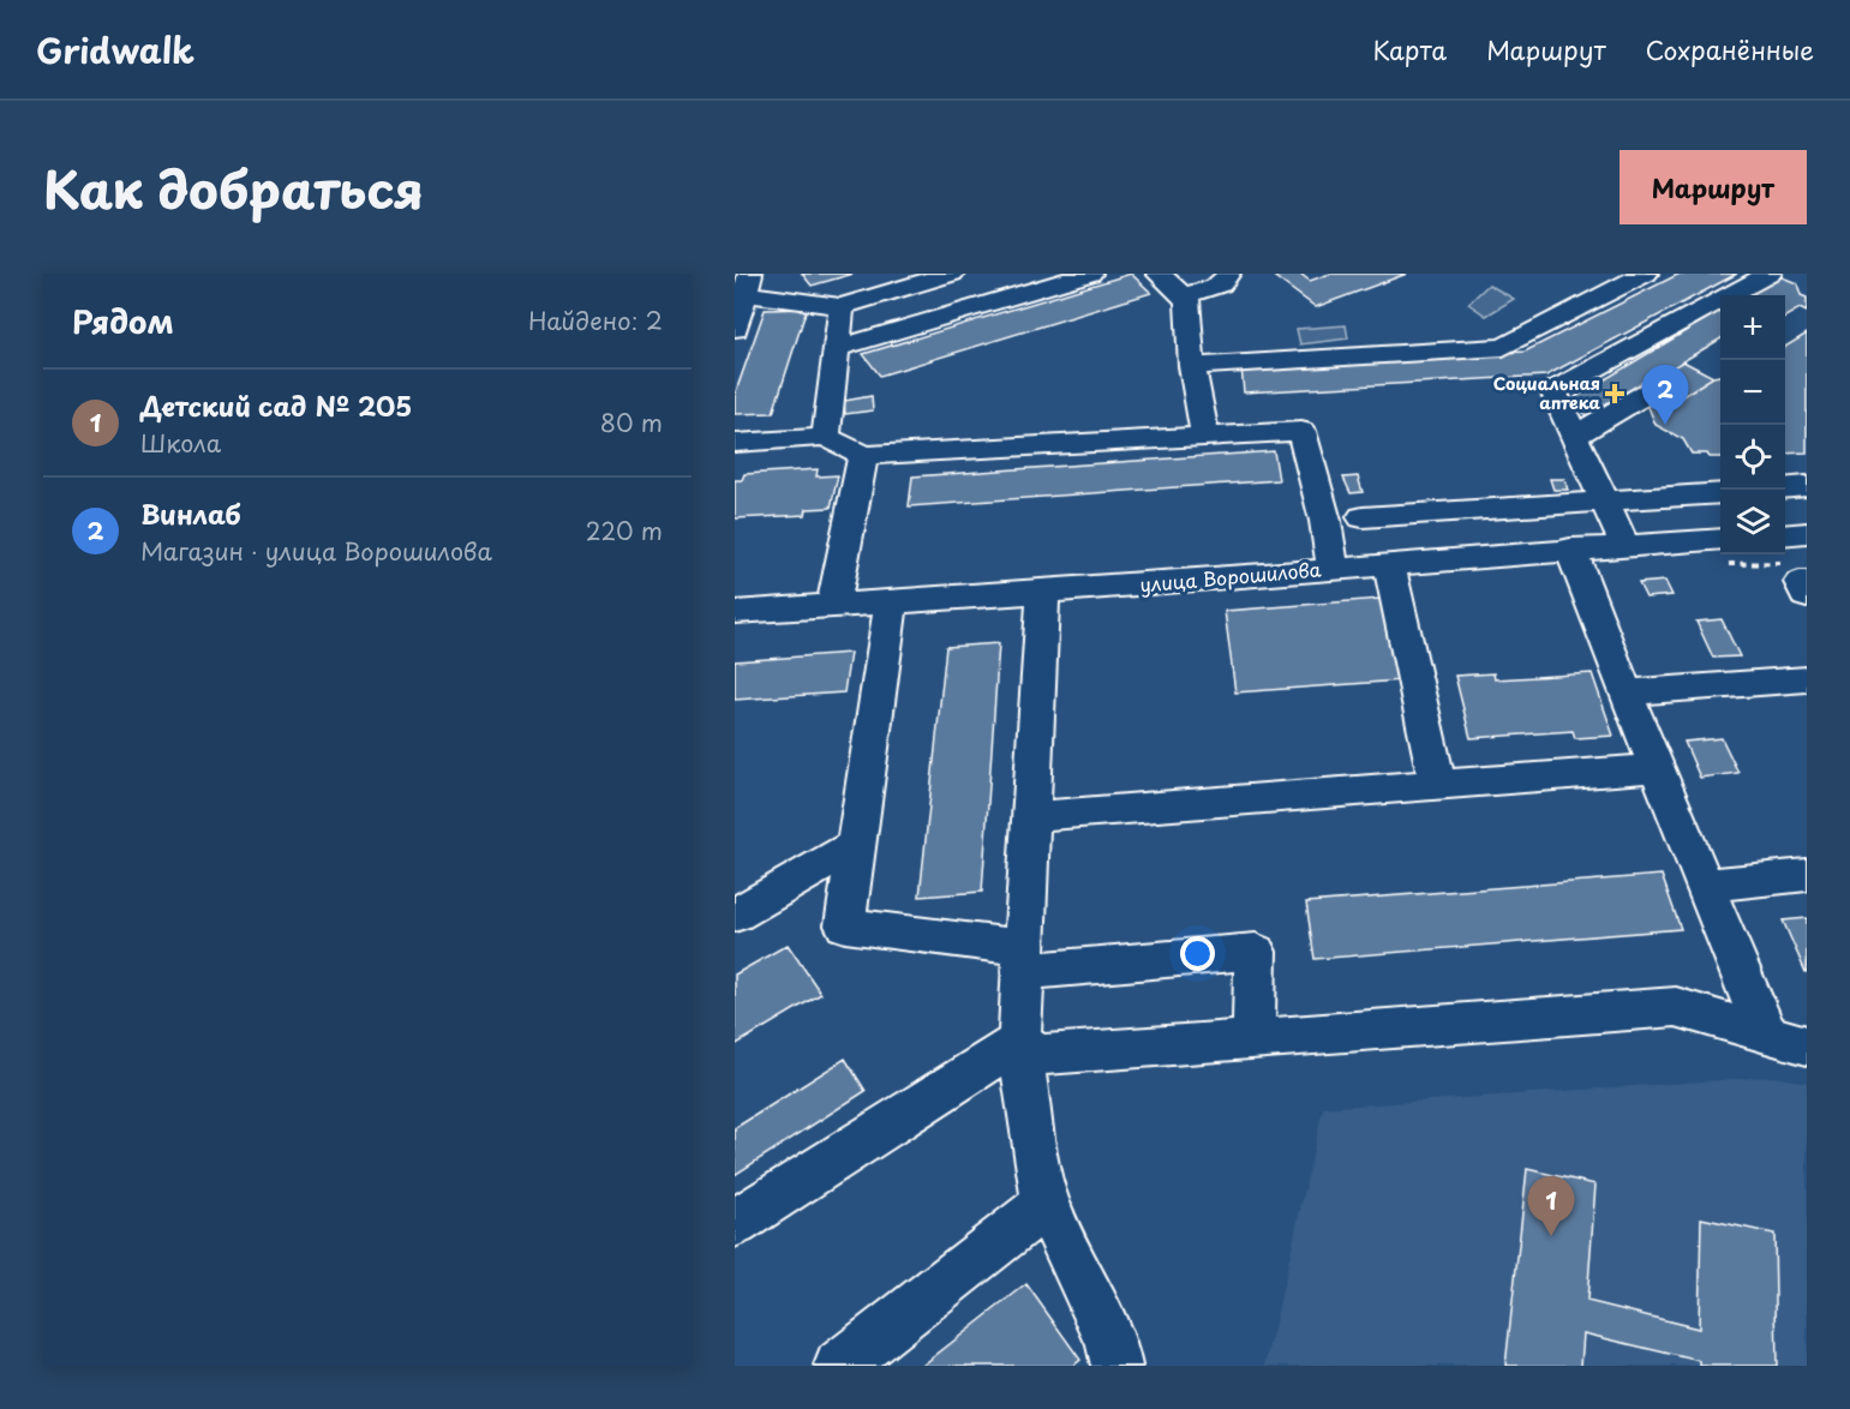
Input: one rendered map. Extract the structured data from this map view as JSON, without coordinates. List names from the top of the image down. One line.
{"streets":{"street":["улица Ворошилова"]},"places":{"health":["Социальная аптека"]},"page":{"header":"Gridwalk","nav":["Карта","Маршрут","Сохранённые"],"title":"Как добраться","buttons":"Маршрут","heading":["Рядом","Найдено: 2"],"map_buttons":["+","−"],"pins":["2","1"],"list":[{"mark":"1","name":"Детский сад № 205","note":"Школа","value":"80 m"},{"mark":"2","name":"Винлаб","note":"Магазин · улица Ворошилова","value":"220 m"}]}}
